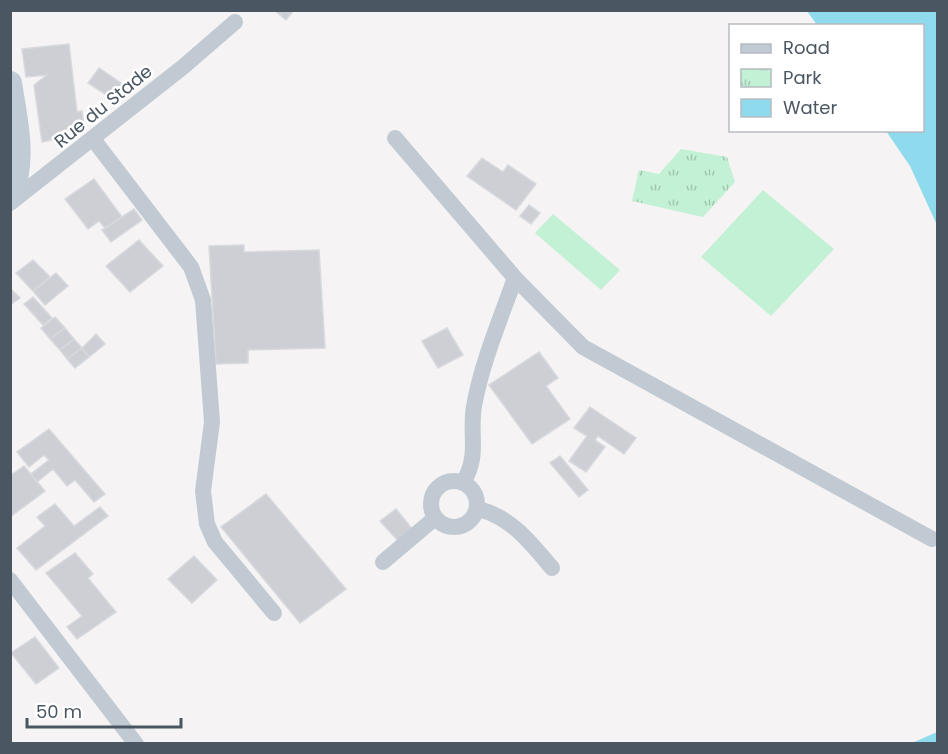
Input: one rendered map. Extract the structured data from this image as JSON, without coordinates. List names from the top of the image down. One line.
{"streets":{"street":["Rue du Stade"]},"legend":["Road","Park","Water"],"scale_bar":"50 m"}
